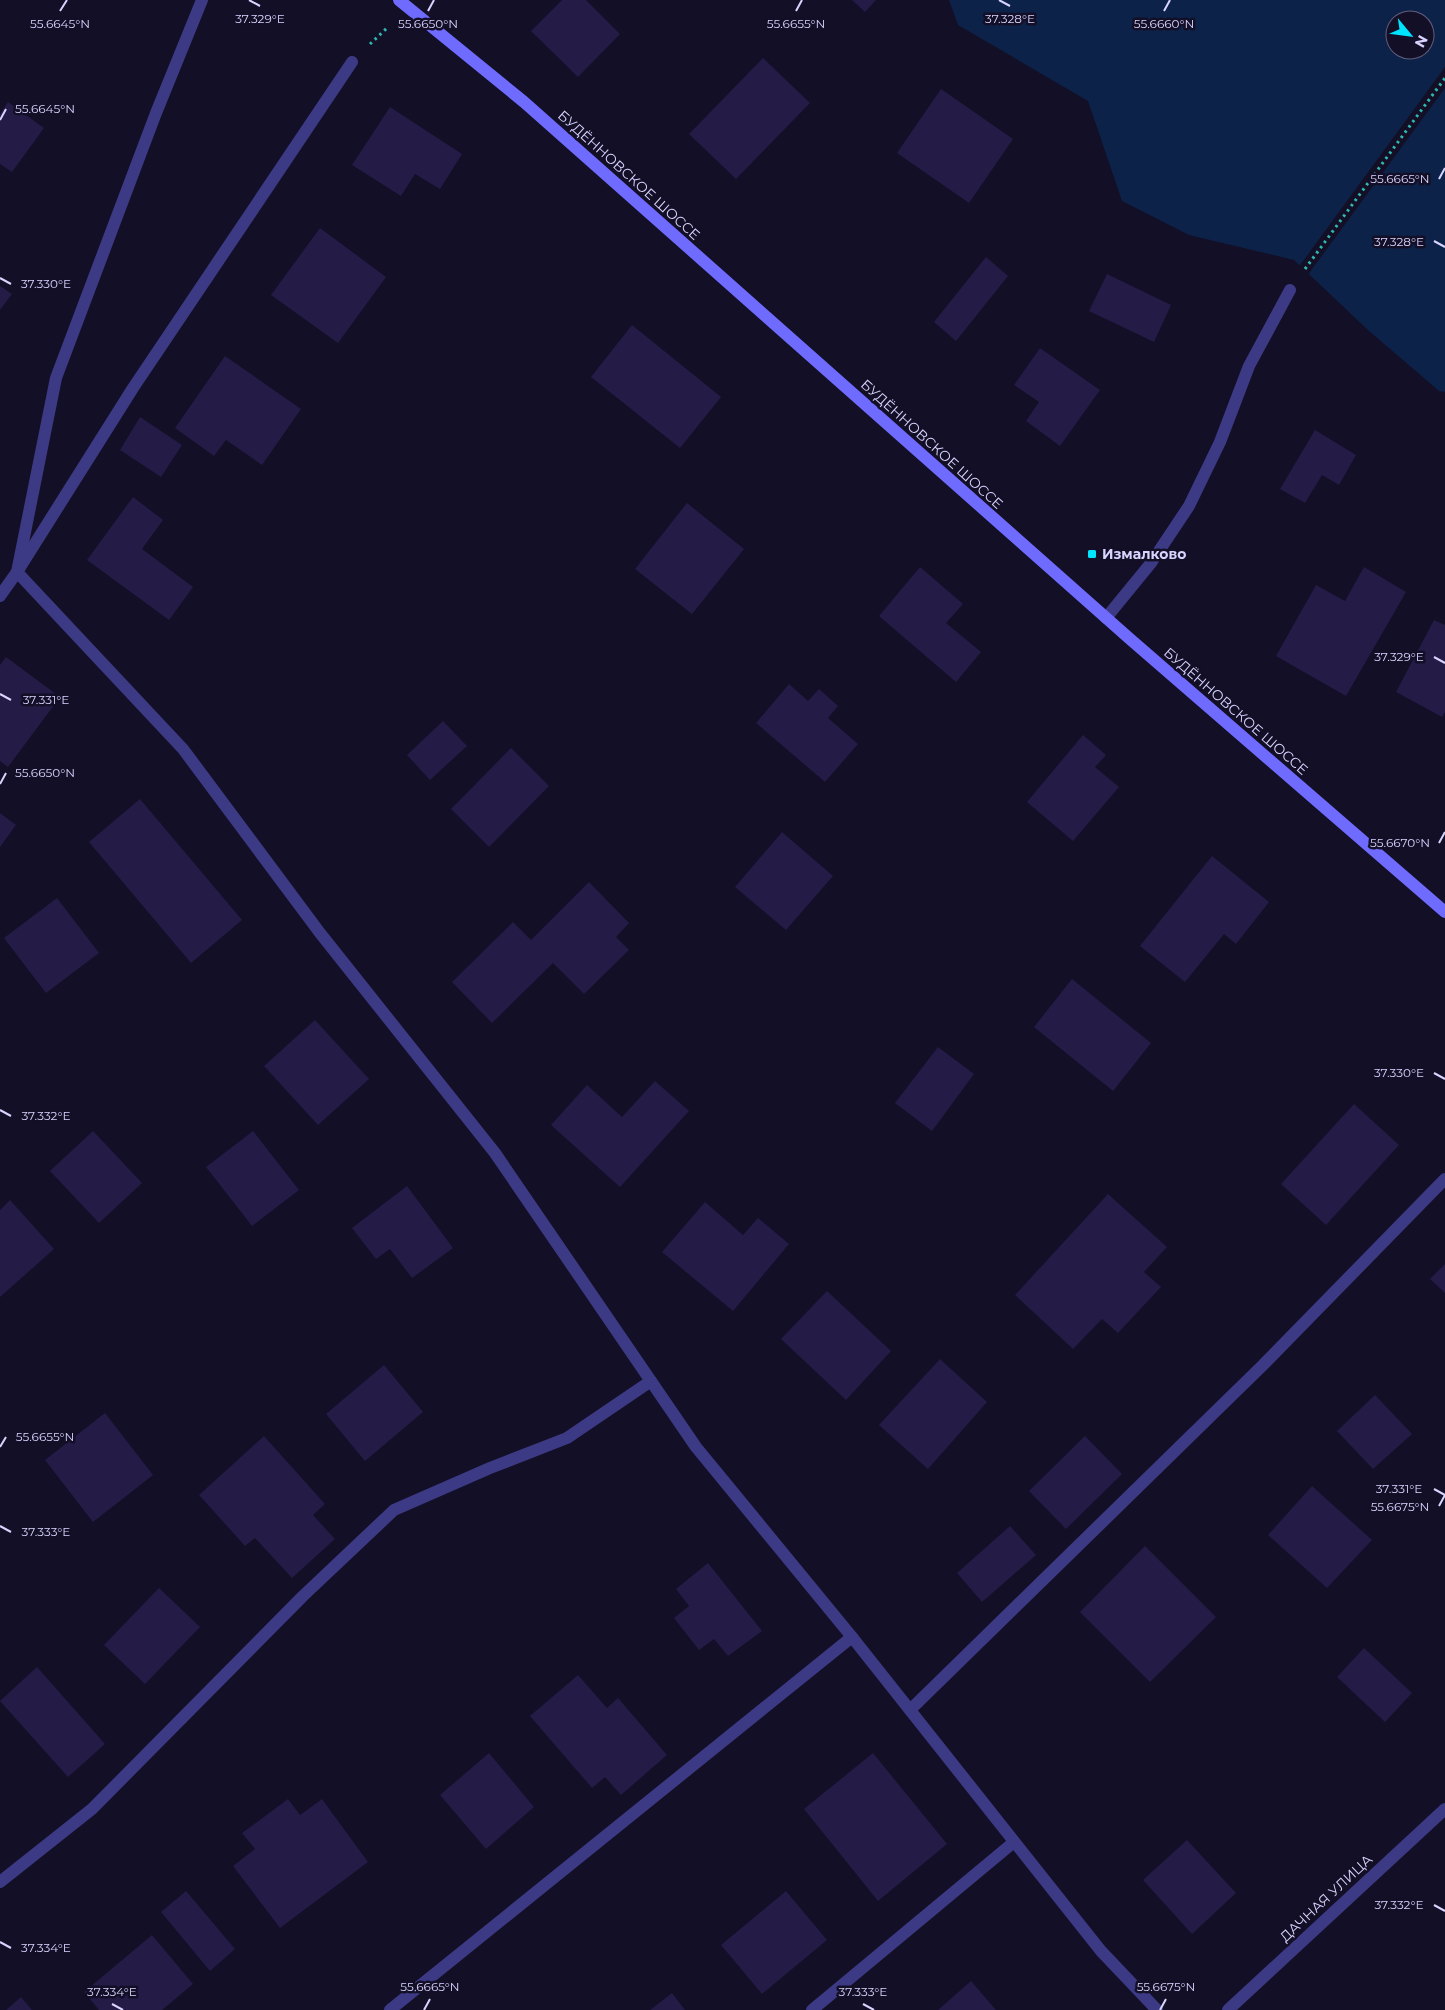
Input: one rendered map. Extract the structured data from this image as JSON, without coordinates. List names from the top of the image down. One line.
{"streets":{"main road":["БУДЁННОВСКОЕ ШОССЕ"],"street":["ДАЧНАЯ УЛИЦА"]},"places":{"transit":["Измалково"]},"north":"bottom right","coordinates":["37.329°E","37.328°E","55.6645°N","55.6650°N","55.6655°N","55.6660°N","55.6665°N","37.330°E","37.331°E","55.6670°N","37.332°E","55.6675°N","37.333°E","37.334°E"]}
